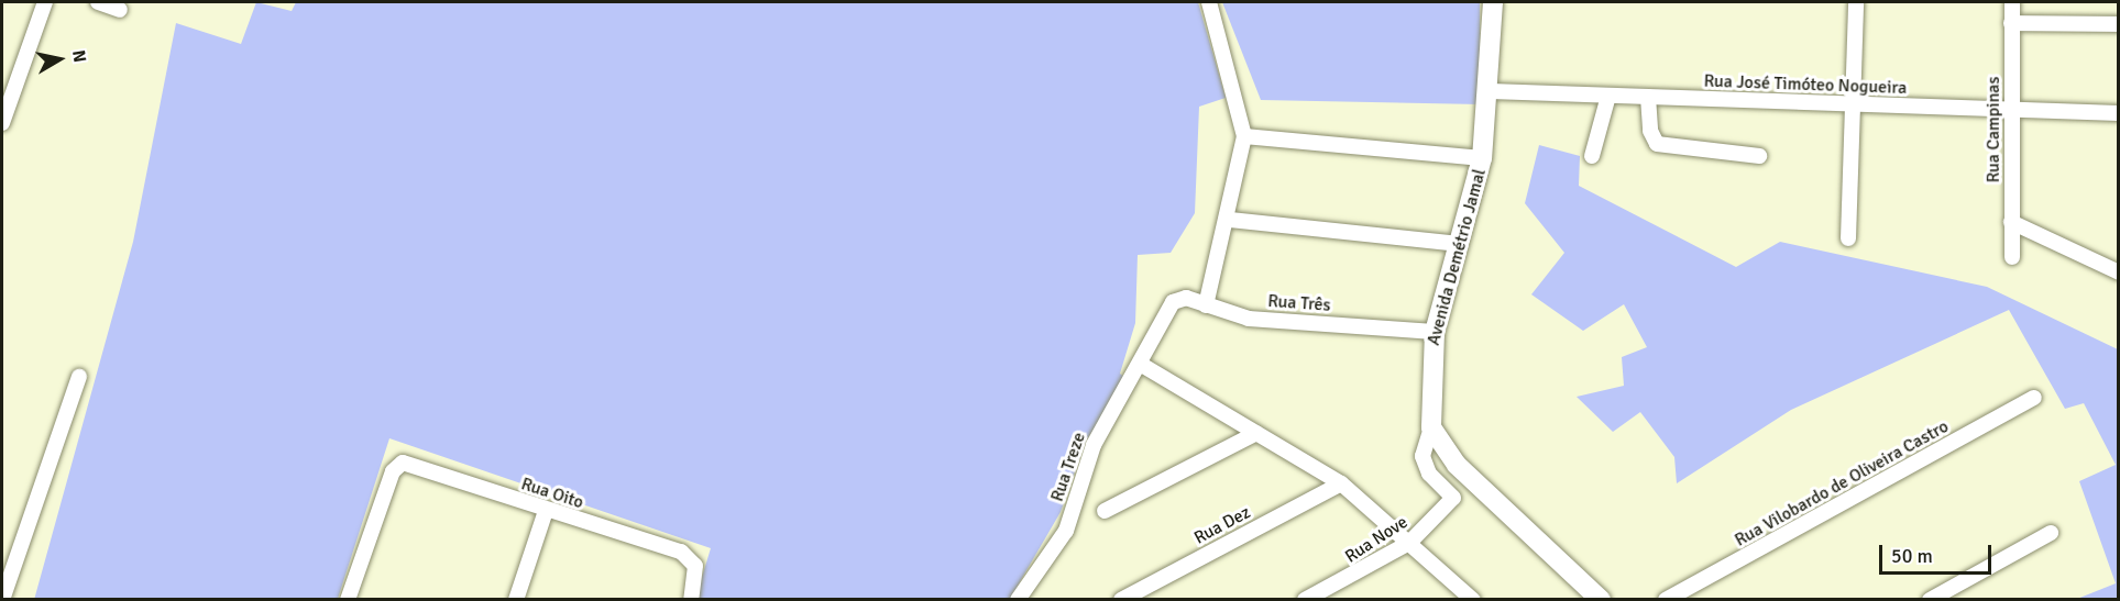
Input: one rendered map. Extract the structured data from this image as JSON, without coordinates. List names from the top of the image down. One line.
{"streets":{"street":["Rua José Timóteo Nogueira","Rua Campinas","Avenida Demétrio Jamal","Rua Três","Rua Treze","Rua Vilobardo de Oliveira Castro","Rua Oito","Rua Dez","Rua Nove"]},"crossings":[["Rua José Timóteo Nogueira","Rua Campinas"],["Rua José Timóteo Nogueira","Avenida Demétrio Jamal"],["Avenida Demétrio Jamal","Rua Três"],["Avenida Demétrio Jamal","Rua Nove"],["Rua Três","Rua Treze"]],"scale_bar":"50 m","north":"right"}
